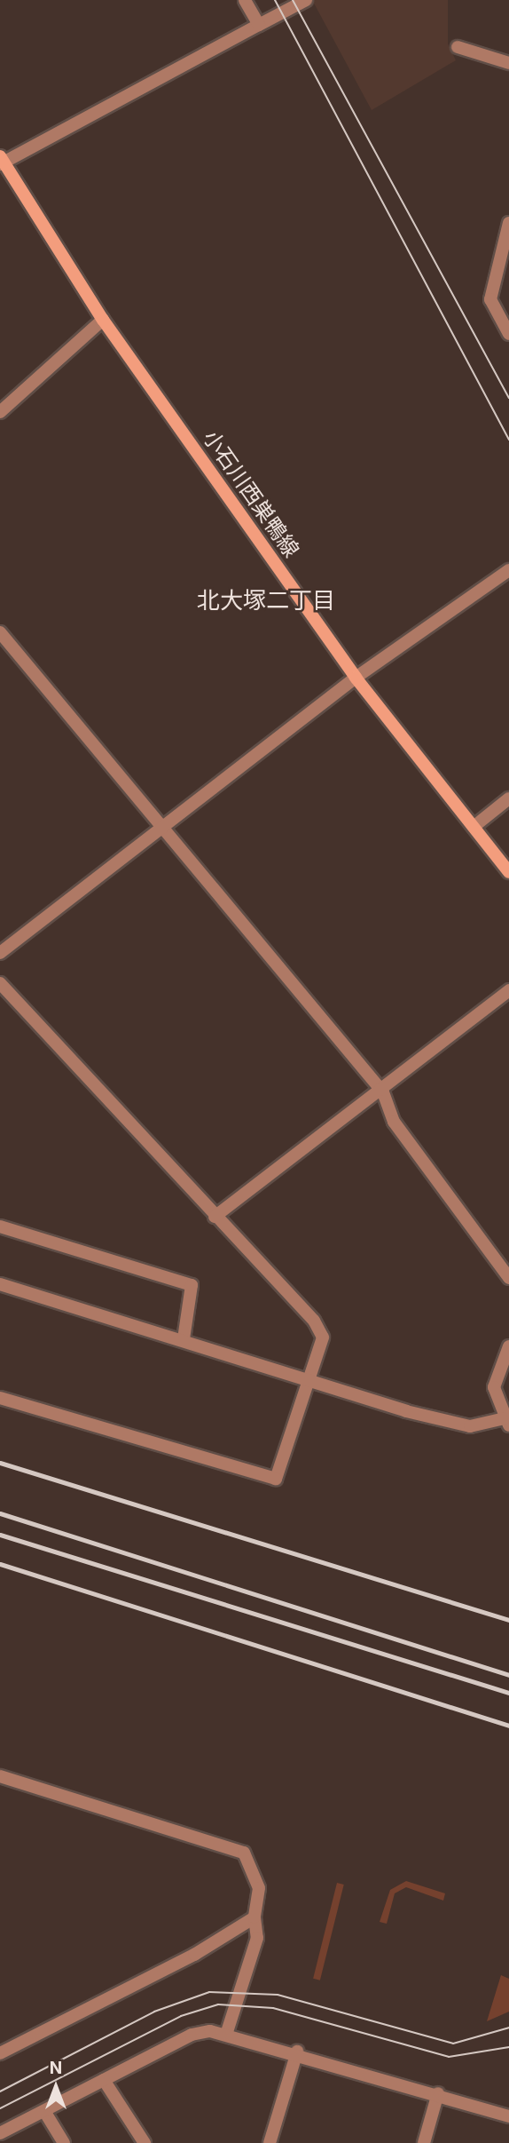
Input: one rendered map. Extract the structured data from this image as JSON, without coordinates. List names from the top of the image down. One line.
{"streets":{"main road":["小石川西巣鴨線"]},"districts":["北大塚二丁目"],"north":"top"}
